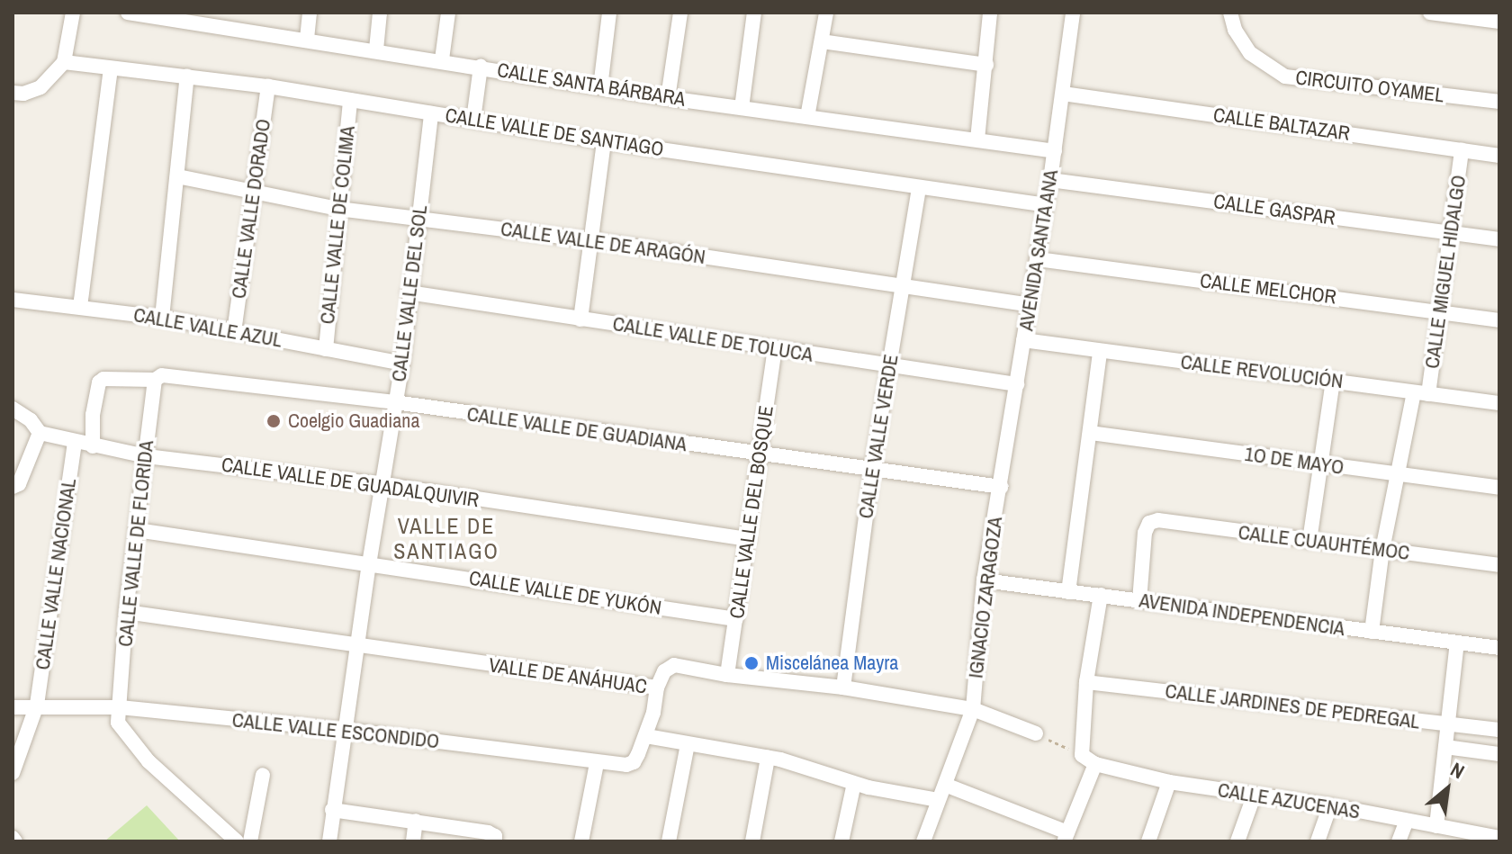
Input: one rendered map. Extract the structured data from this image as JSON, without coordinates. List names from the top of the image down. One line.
{"streets":{"street":["CALLE SANTA BÁRBARA","CIRCUITO OYAMEL","CALLE BALTAZAR","CALLE VALLE DE SANTIAGO","CALLE VALLE DORADO","CALLE GASPAR","CALLE VALLE DE COLIMA","CALLE VALLE DE ARAGÓN","AVENIDA SANTA ANA","CALLE MIGUEL HIDALGO","CALLE MELCHOR","CALLE VALLE DEL SOL","CALLE VALLE AZUL","CALLE VALLE DE TOLUCA","CALLE REVOLUCIÓN","CALLE VALLE DE GUADIANA","CALLE VALLE VERDE","1O DE MAYO","CALLE VALLE DE GUADALQUIVIR","CALLE VALLE DEL BOSQUE","CALLE CUAUHTÉMOC","CALLE VALLE DE FLORIDA","CALLE VALLE NACIONAL","CALLE VALLE DE YUKÓN","IGNACIO ZARAGOZA","AVENIDA INDEPENDENCIA","VALLE DE ANÁHUAC","CALLE JARDINES DE PEDREGAL","CALLE VALLE ESCONDIDO","CALLE AZUCENAS"]},"crossings":[["CALLE SANTA BÁRBARA","AVENIDA SANTA ANA"],["CALLE BALTAZAR","AVENIDA SANTA ANA"],["CALLE BALTAZAR","CALLE MIGUEL HIDALGO"],["CALLE VALLE DE SANTIAGO","CALLE VALLE DORADO"],["CALLE VALLE DE SANTIAGO","CALLE VALLE DE COLIMA"],["CALLE VALLE DE SANTIAGO","AVENIDA SANTA ANA"],["CALLE VALLE DE SANTIAGO","CALLE VALLE DEL SOL"],["CALLE VALLE DE SANTIAGO","CALLE VALLE VERDE"],["CALLE VALLE DORADO","CALLE VALLE DE ARAGÓN"],["CALLE VALLE DORADO","CALLE VALLE AZUL"],["CALLE GASPAR","AVENIDA SANTA ANA"],["CALLE GASPAR","CALLE MIGUEL HIDALGO"],["CALLE VALLE DE COLIMA","CALLE VALLE DE ARAGÓN"],["CALLE VALLE DE COLIMA","CALLE VALLE AZUL"],["CALLE VALLE DE ARAGÓN","AVENIDA SANTA ANA"],["CALLE VALLE DE ARAGÓN","CALLE VALLE DEL SOL"],["CALLE VALLE DE ARAGÓN","CALLE VALLE VERDE"],["AVENIDA SANTA ANA","CALLE MELCHOR"],["AVENIDA SANTA ANA","CALLE VALLE DE TOLUCA"],["AVENIDA SANTA ANA","CALLE REVOLUCIÓN"],["AVENIDA SANTA ANA","CALLE VALLE DE GUADIANA"],["AVENIDA SANTA ANA","IGNACIO ZARAGOZA"],["CALLE MIGUEL HIDALGO","CALLE MELCHOR"],["CALLE MIGUEL HIDALGO","CALLE REVOLUCIÓN"],["CALLE MIGUEL HIDALGO","1O DE MAYO"],["CALLE MIGUEL HIDALGO","CALLE CUAUHTÉMOC"],["CALLE MIGUEL HIDALGO","AVENIDA INDEPENDENCIA"],["CALLE VALLE DEL SOL","CALLE VALLE AZUL"],["CALLE VALLE DEL SOL","CALLE VALLE DE TOLUCA"],["CALLE VALLE DEL SOL","CALLE VALLE DE GUADIANA"],["CALLE VALLE DEL SOL","CALLE VALLE DE GUADALQUIVIR"],["CALLE VALLE DEL SOL","CALLE VALLE DE YUKÓN"],["CALLE VALLE DEL SOL","VALLE DE ANÁHUAC"],["CALLE VALLE DEL SOL","CALLE VALLE ESCONDIDO"],["CALLE VALLE DE TOLUCA","CALLE VALLE VERDE"],["CALLE VALLE DE TOLUCA","CALLE VALLE DEL BOSQUE"],["CALLE VALLE DE GUADIANA","CALLE VALLE VERDE"],["CALLE VALLE DE GUADIANA","CALLE VALLE DE GUADALQUIVIR"],["CALLE VALLE DE GUADIANA","CALLE VALLE DEL BOSQUE"],["CALLE VALLE DE GUADIANA","CALLE VALLE DE FLORIDA"],["CALLE VALLE DE GUADIANA","IGNACIO ZARAGOZA"],["CALLE VALLE VERDE","VALLE DE ANÁHUAC"],["CALLE VALLE DE GUADALQUIVIR","CALLE VALLE DEL BOSQUE"],["CALLE VALLE DE GUADALQUIVIR","CALLE VALLE DE FLORIDA"],["CALLE VALLE DE GUADALQUIVIR","CALLE VALLE NACIONAL"],["CALLE VALLE DEL BOSQUE","CALLE VALLE DE YUKÓN"],["CALLE VALLE DEL BOSQUE","VALLE DE ANÁHUAC"],["CALLE CUAUHTÉMOC","AVENIDA INDEPENDENCIA"],["CALLE VALLE DE FLORIDA","CALLE VALLE DE YUKÓN"],["CALLE VALLE DE FLORIDA","VALLE DE ANÁHUAC"],["CALLE VALLE DE FLORIDA","CALLE VALLE ESCONDIDO"],["CALLE VALLE NACIONAL","CALLE VALLE ESCONDIDO"],["IGNACIO ZARAGOZA","AVENIDA INDEPENDENCIA"],["IGNACIO ZARAGOZA","VALLE DE ANÁHUAC"]],"districts":["VALLE DE SANTIAGO"],"places":["Coelgio Guadiana","Miscelánea Mayra"],"north":"top right"}
